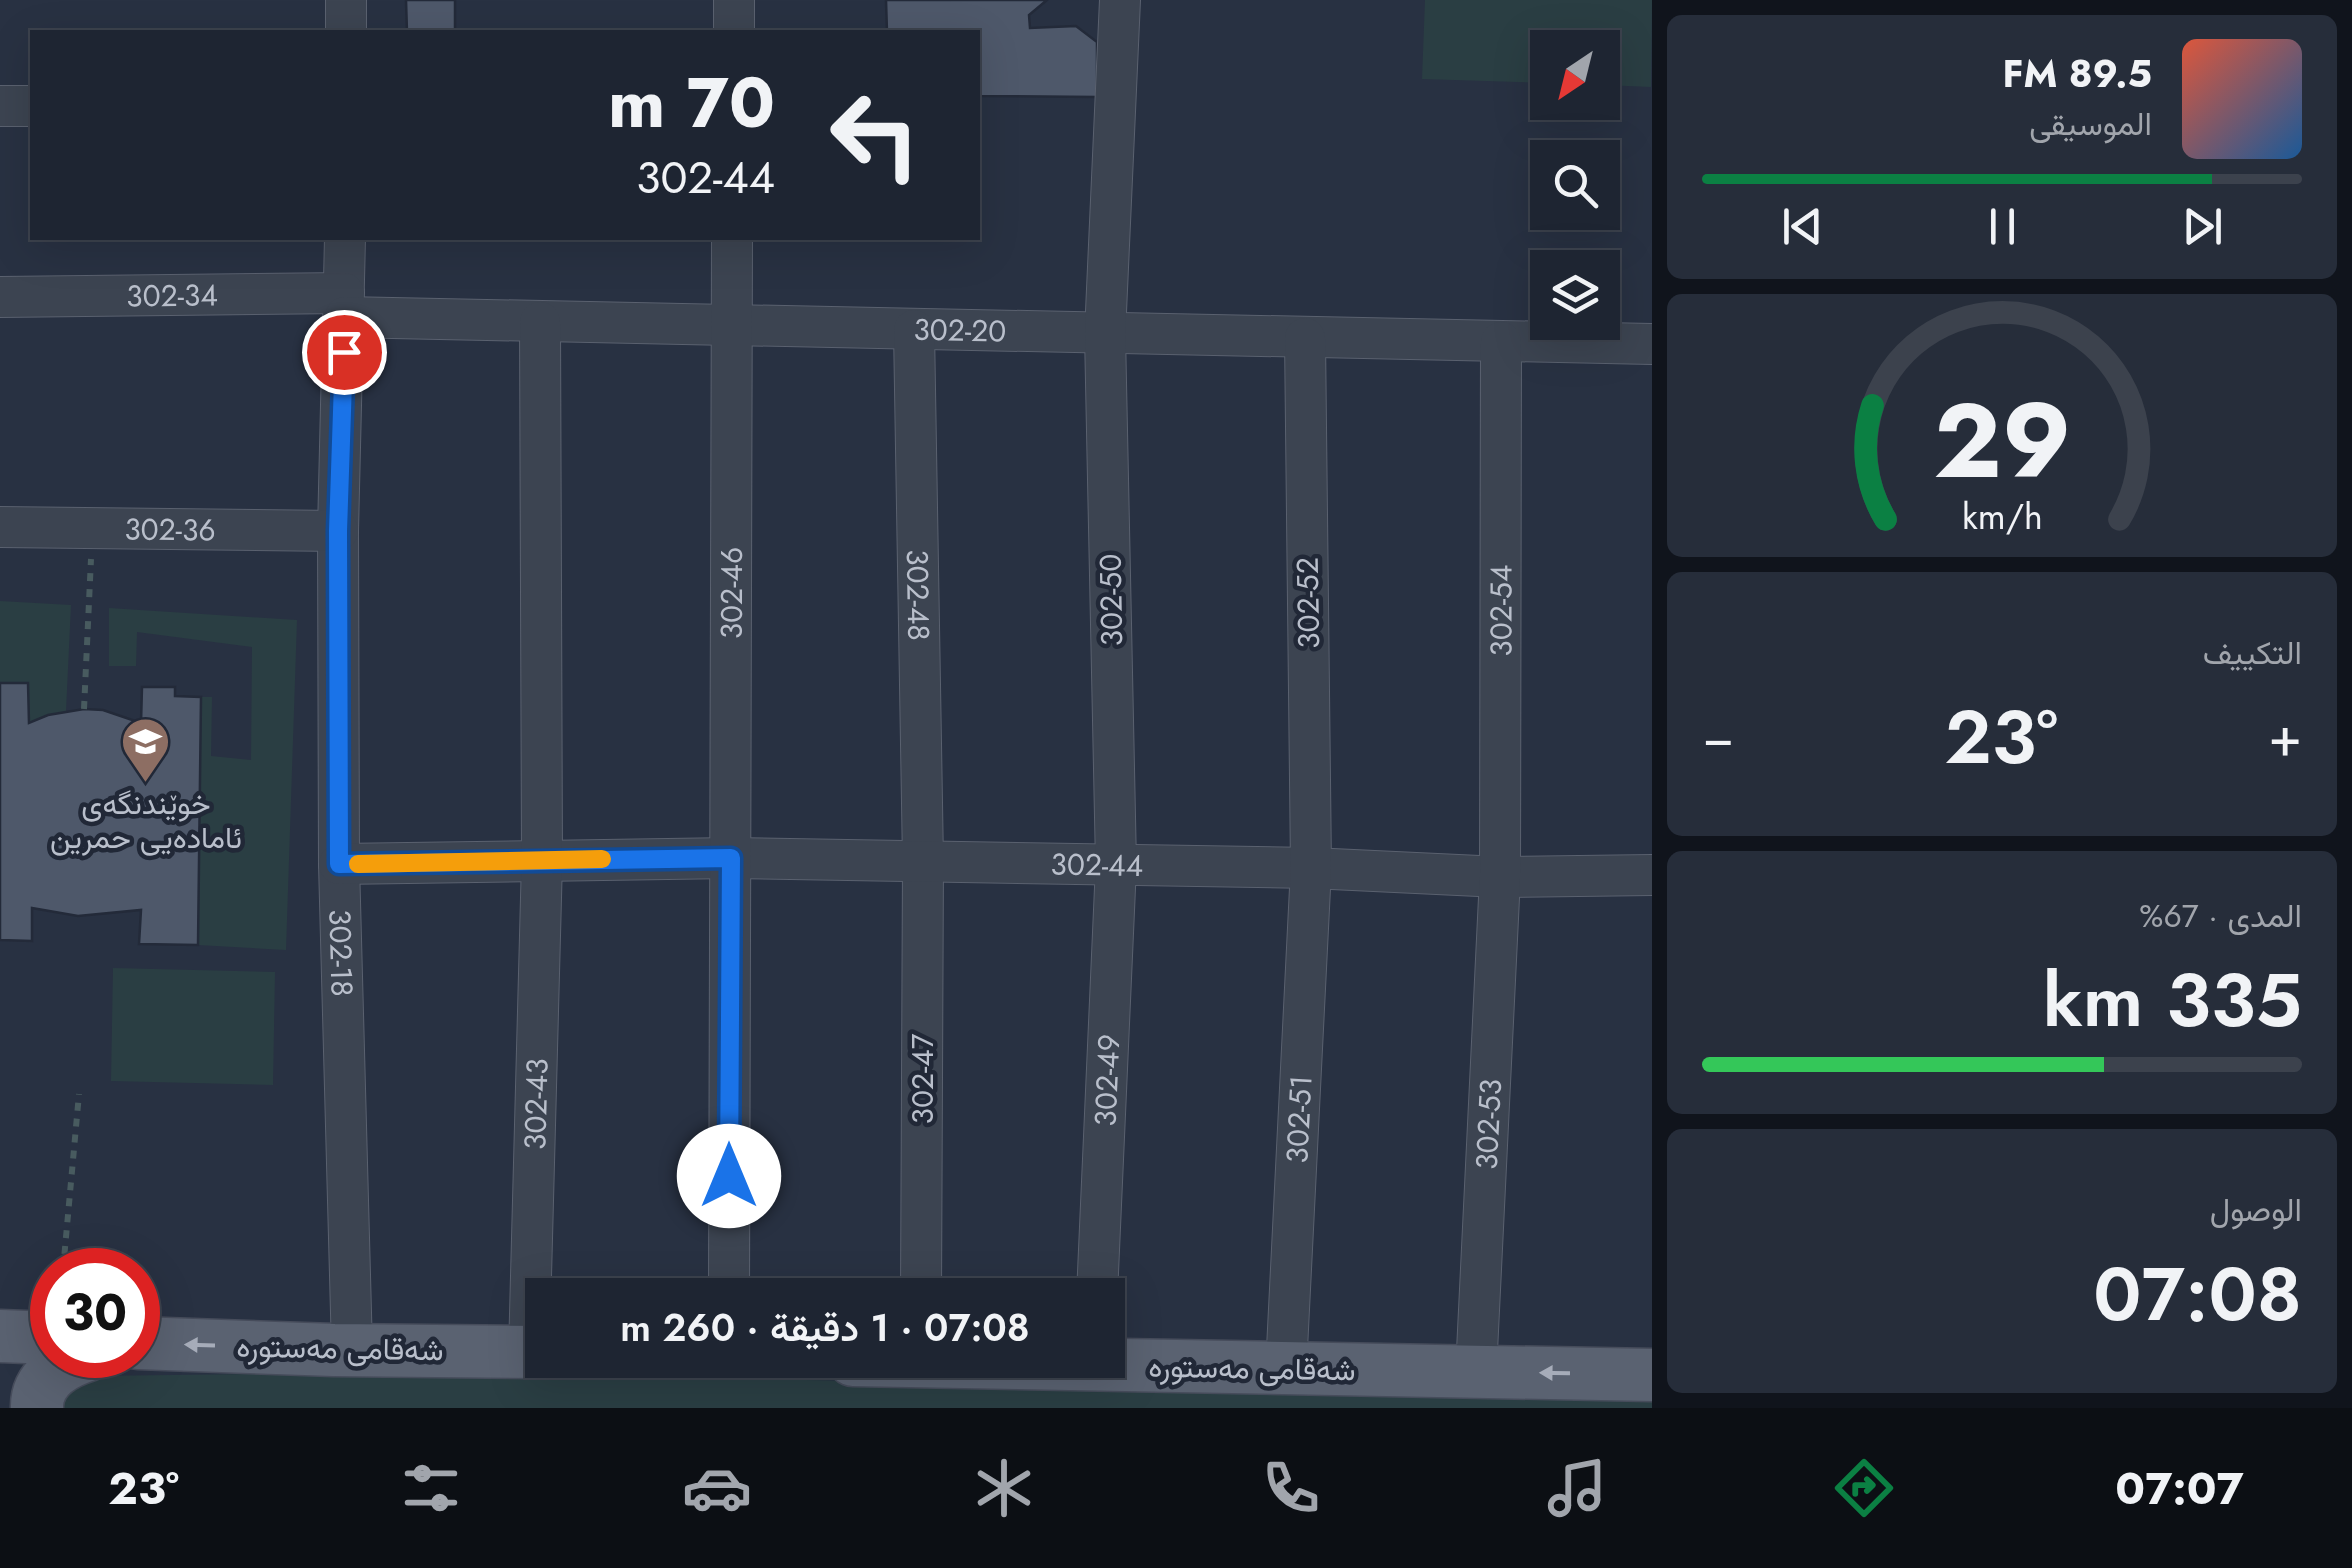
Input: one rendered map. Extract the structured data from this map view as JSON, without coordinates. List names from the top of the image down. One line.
{"streets":{"main road":["شەقامی مەستورە"],"street":["302-34","302-20","302-36","302-46","302-48","302-50","302-52","302-54","302-44","302-18","302-47","302-49","302-43","302-51","302-53"]},"crossings":[["302-34","302-20"],["302-34","302-18"],["302-20","302-46"],["302-20","302-48"],["302-20","302-50"],["302-20","302-52"],["302-20","302-54"],["302-20","302-18"],["302-36","302-18"],["302-46","302-44"],["302-48","302-44"],["302-48","302-47"],["302-50","302-44"],["302-50","302-49"],["302-52","302-44"],["302-52","302-51"],["302-54","302-44"],["302-54","302-53"],["302-44","302-18"],["302-44","302-47"],["302-44","302-49"],["302-44","302-43"],["302-44","302-51"],["302-44","302-53"],["302-18","شەقامی مەستورە"],["302-51","شەقامی مەستورە"],["302-53","شەقامی مەستورە"]],"one_way":["شەقامی مەستورە"],"places":{"school or university":["خوێندنگەی ئامادەیی حمرین"]},"north":"bottom left","page":{"turn":["70 m","302-44"],"song":["89.5 FM","الموسيقى"],"tile":["التكييف",["المدى · 67%","335 km"],["الوصول","07:08"]],"heat":["−","23°","+"],"limit":"30","trip":"07:08 · 1 دقيقة · 260 m","tabs":["07:07","23°"],"gauge":["29","km/h"]}}
